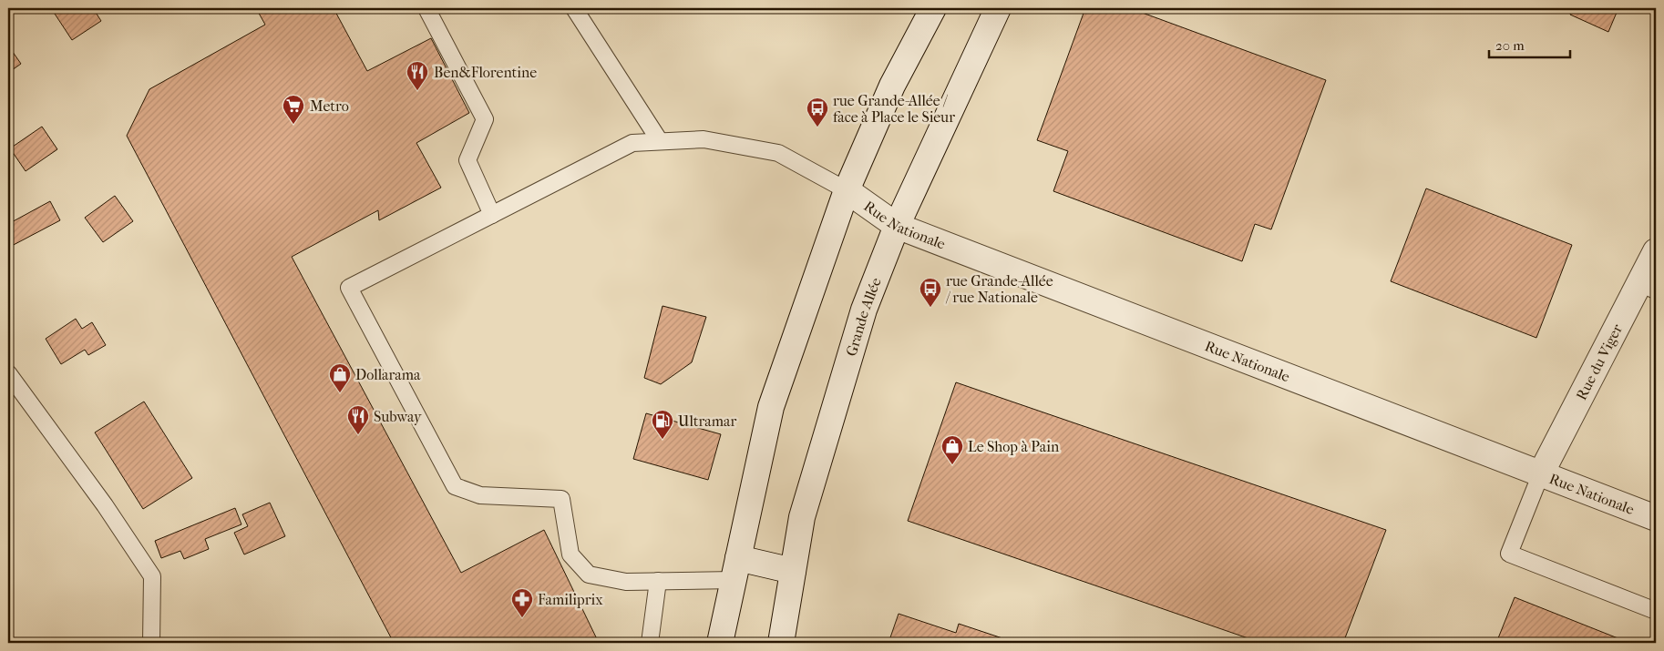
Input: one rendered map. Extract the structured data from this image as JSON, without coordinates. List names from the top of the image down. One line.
{"streets":{"street":["Rue Nationale","Grande Allée","Rue du Viger"]},"crossings":[["Rue Nationale","Grande Allée"],["Rue Nationale","Rue du Viger"]],"places":{"restaurant":["Ben&Florentine","Subway"],"supermarket":["Metro"],"bus stop":["rue Grande-Allée / face à Place le Sieur","rue Grande-Allée / rue Nationale"],"shop":["Dollarama","Le Shop à Pain"],"fuel station":["Ultramar"],"pharmacy":["Familiprix"]},"scale_bar":"20 m"}
